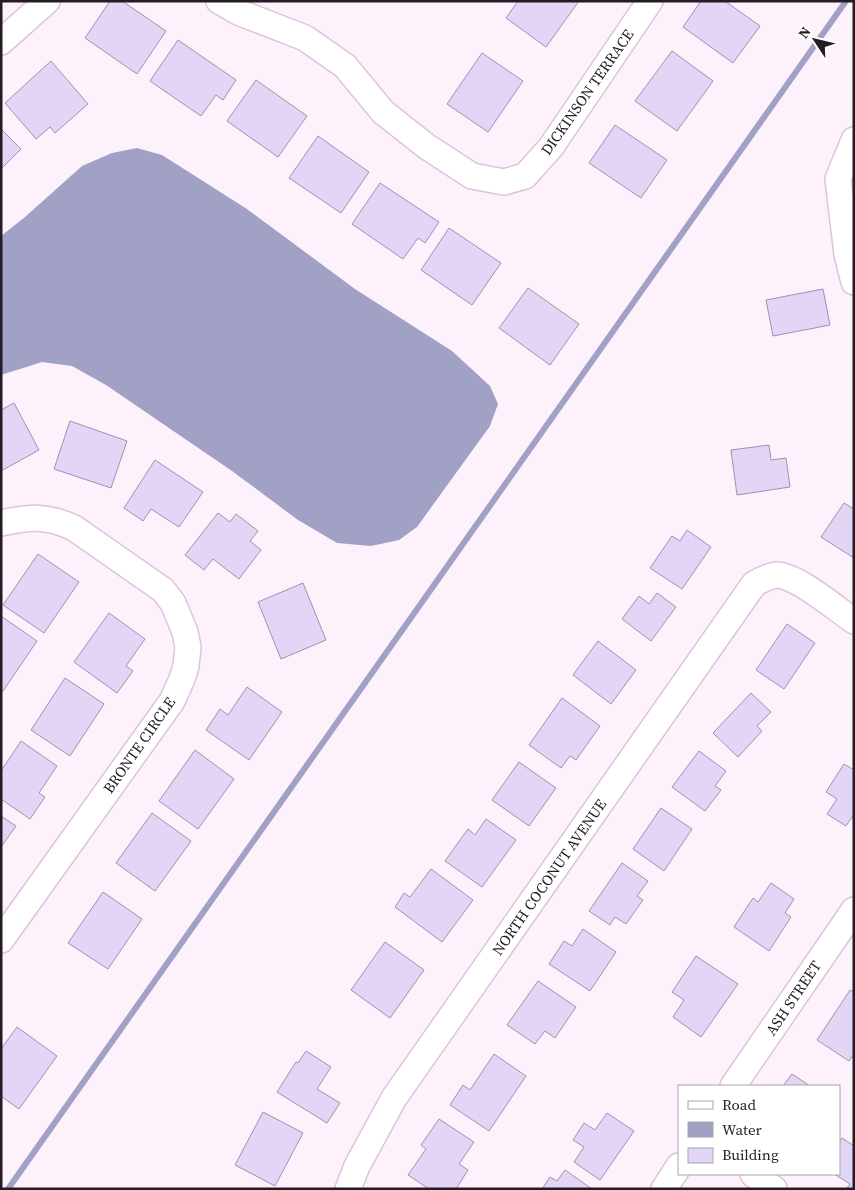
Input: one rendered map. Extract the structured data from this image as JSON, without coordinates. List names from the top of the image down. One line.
{"streets":{"street":["DICKINSON TERRACE","BRONTE CIRCLE","NORTH COCONUT AVENUE","ASH STREET"]},"legend":["Road","Water","Building"],"north":"top left"}
